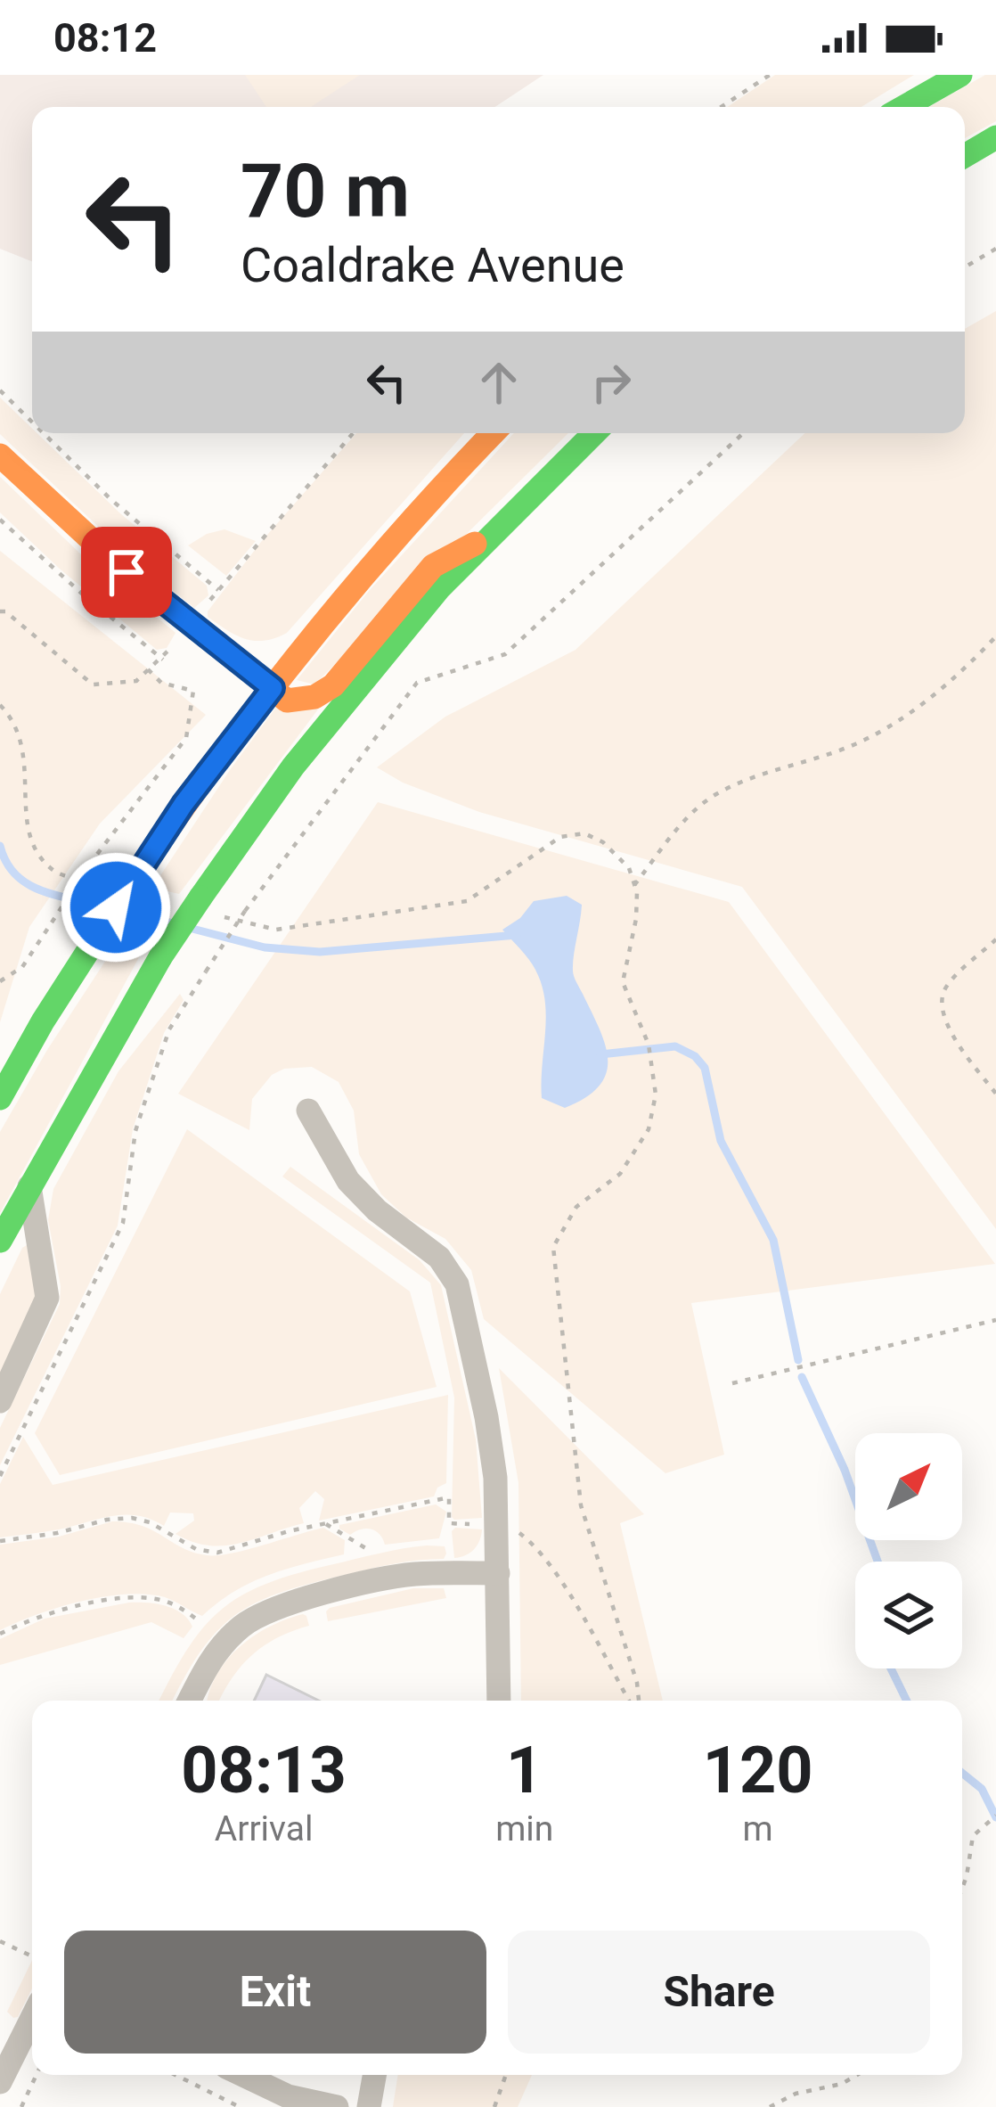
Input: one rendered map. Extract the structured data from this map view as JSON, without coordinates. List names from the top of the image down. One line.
{"north":"top right","page":{"status":"08:12","turn":["70 m","Coaldrake Avenue"],"eta":["08:13","Arrival","1","min","120","m"],"buttons":["Exit","Share"]}}
